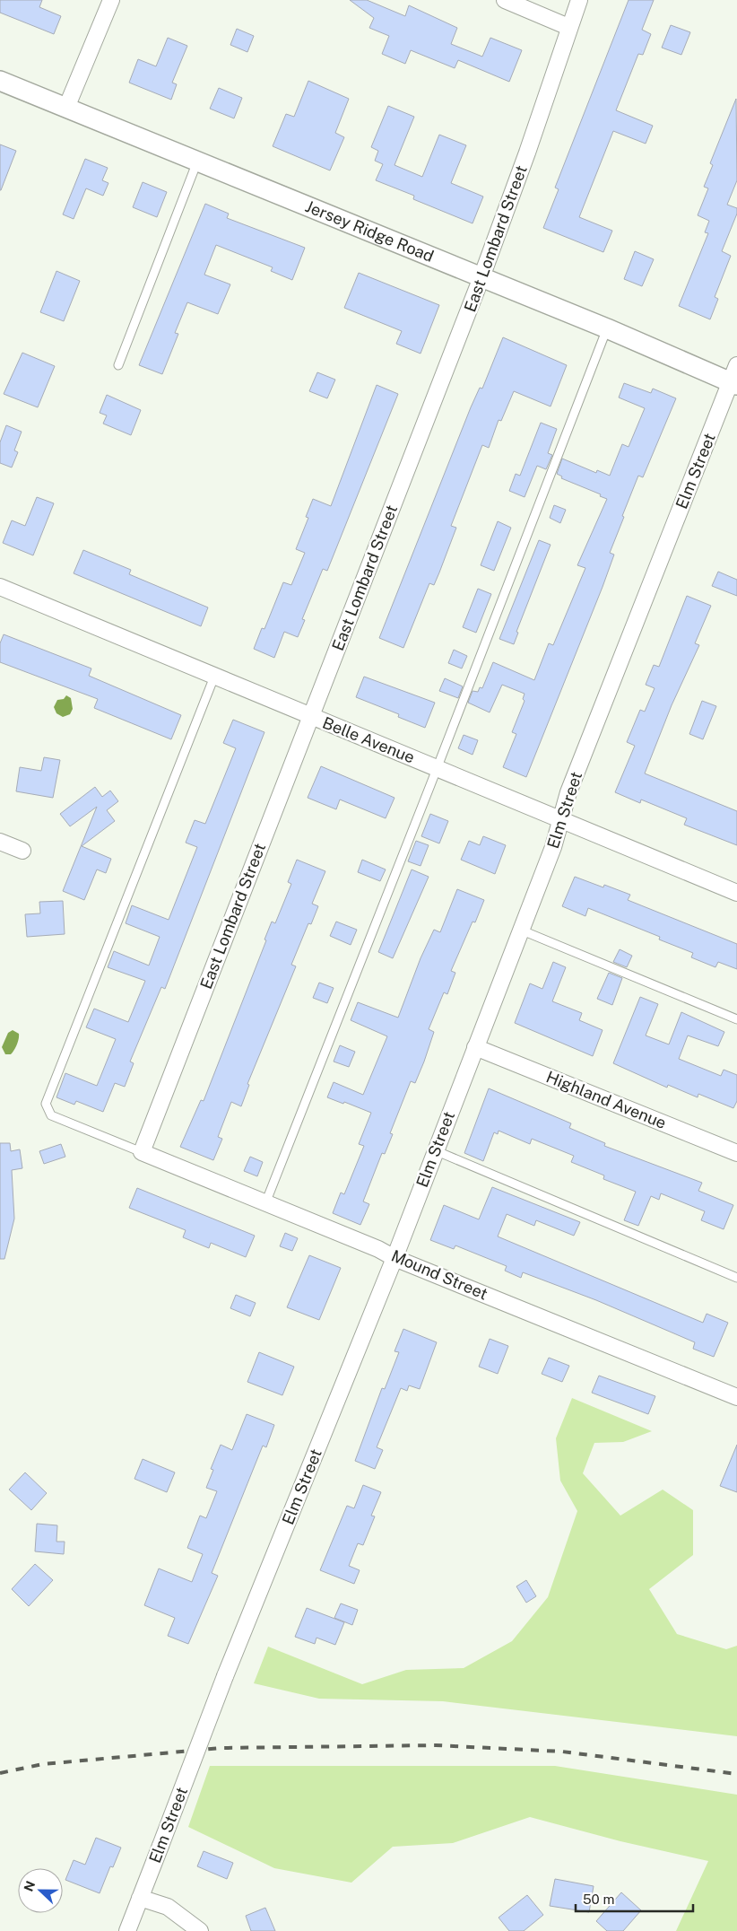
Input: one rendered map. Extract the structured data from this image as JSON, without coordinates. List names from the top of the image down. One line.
{"streets":{"street":["Jersey Ridge Road","East Lombard Street","Elm Street","Belle Avenue","Highland Avenue","Mound Street"]},"crossings":[["Jersey Ridge Road","East Lombard Street"],["Jersey Ridge Road","Elm Street"],["East Lombard Street","Belle Avenue"],["East Lombard Street","Mound Street"],["Elm Street","Belle Avenue"],["Elm Street","Highland Avenue"],["Elm Street","Mound Street"]],"scale_bar":"50 m","north":"left"}
